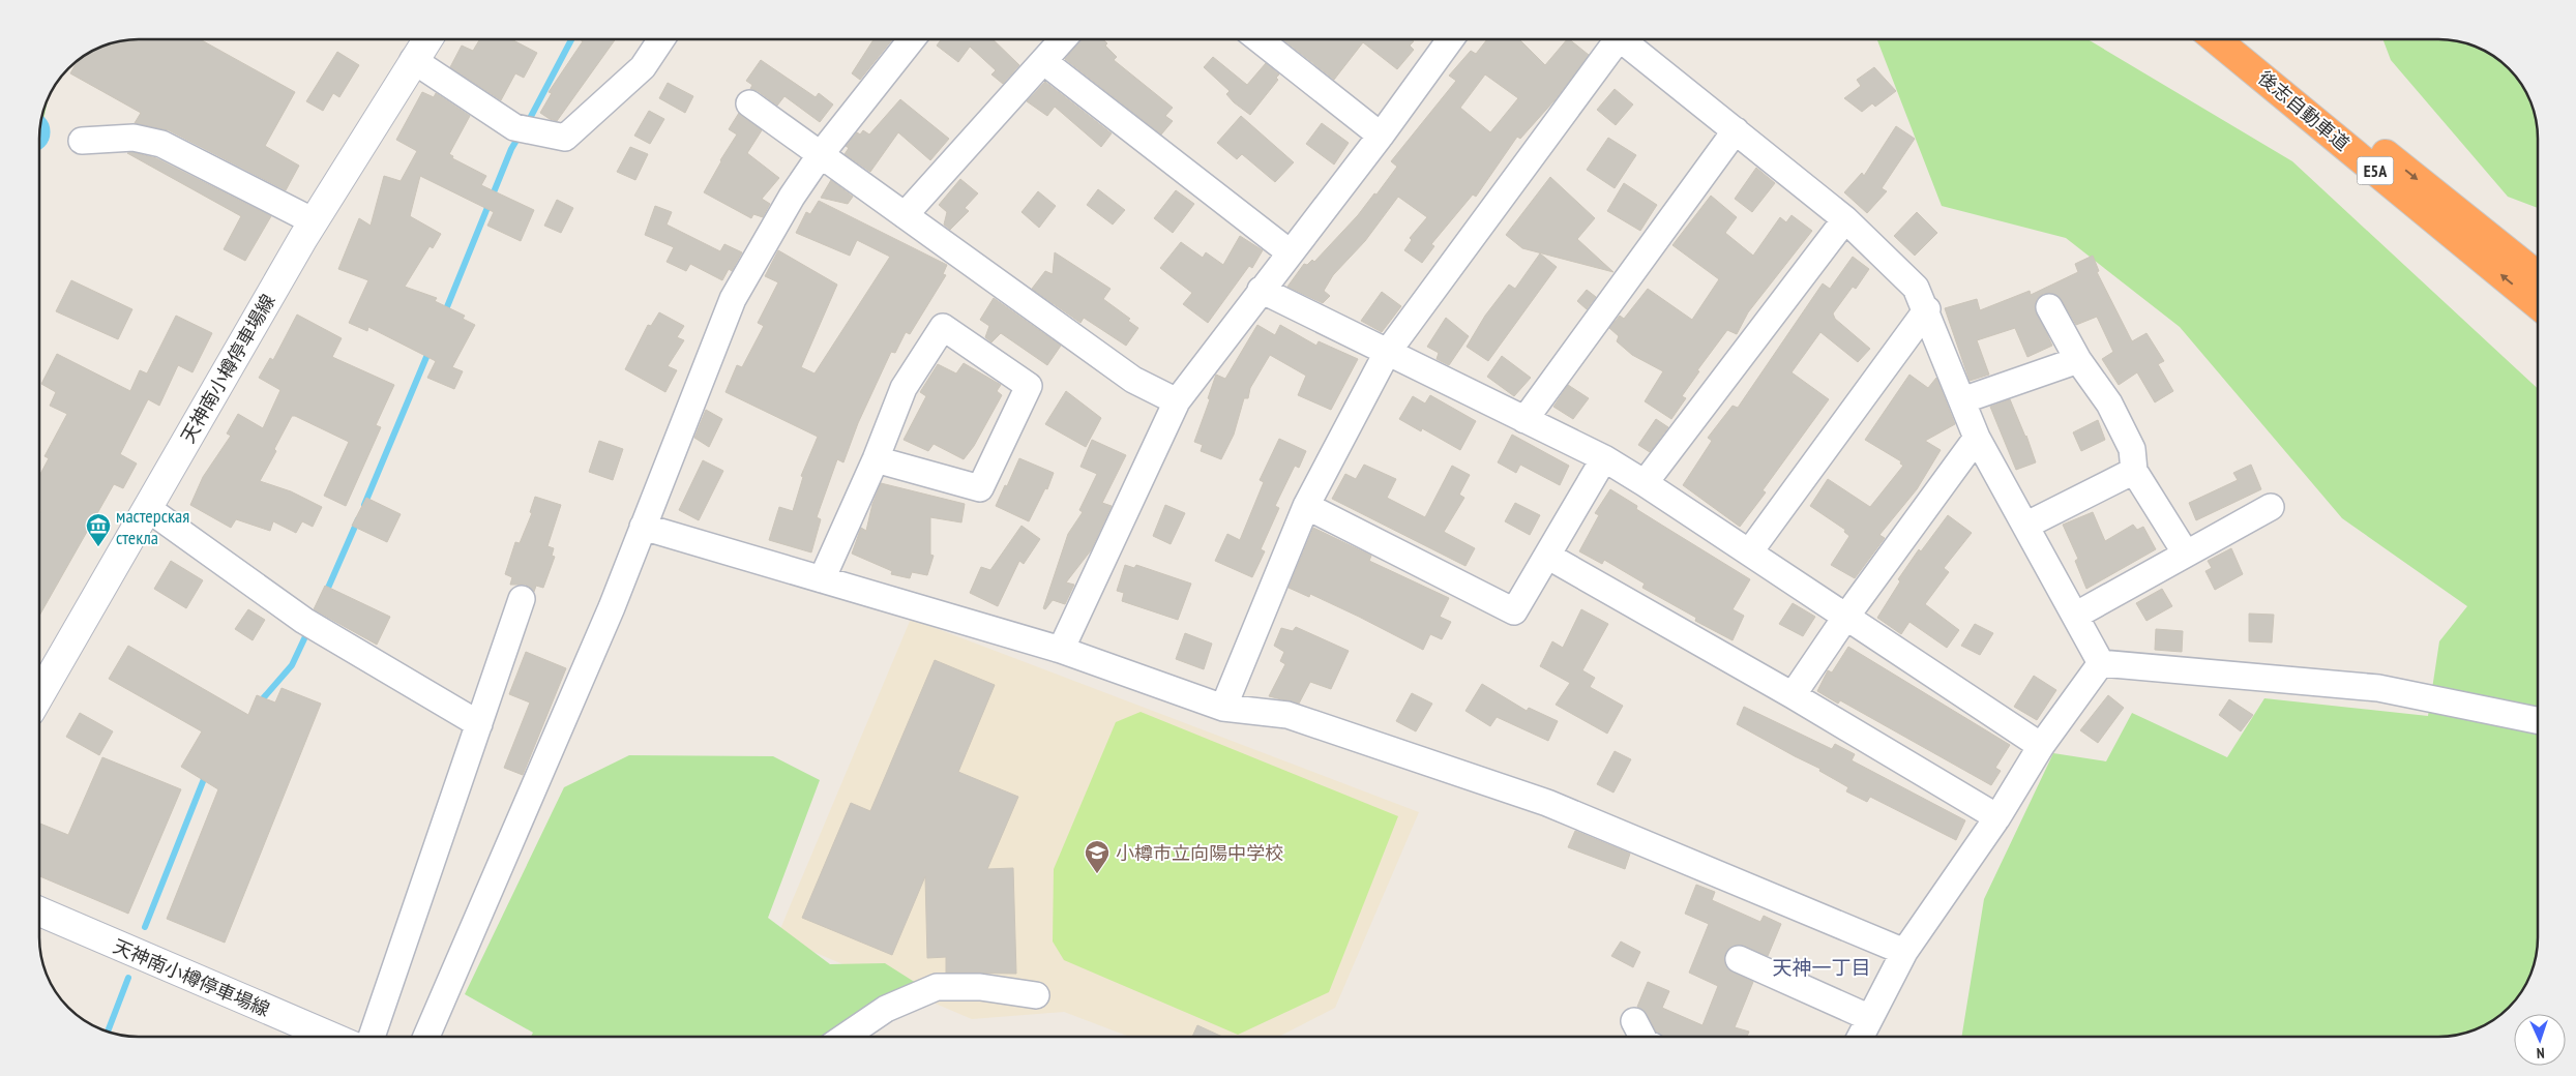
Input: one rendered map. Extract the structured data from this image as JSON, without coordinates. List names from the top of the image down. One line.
{"streets":{"highway":["後志自動車道","E5A"],"main road":["天神南小樽停車場線"]},"districts":["天神一丁目"],"places":{"museum":["мастерская стекла"],"school or university":["小樽市立向陽中学校"]},"north":"bottom"}
